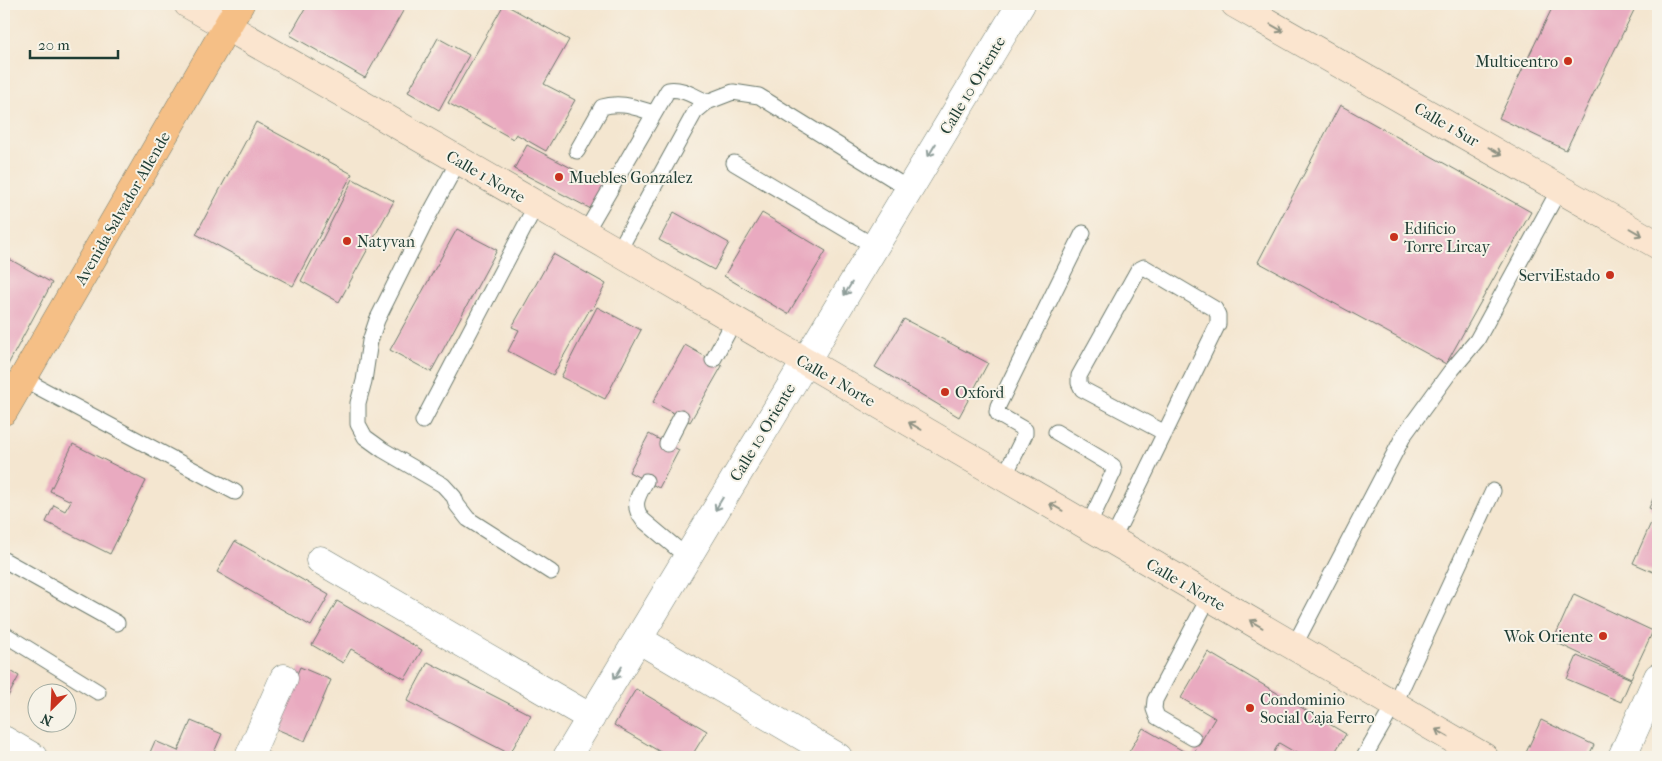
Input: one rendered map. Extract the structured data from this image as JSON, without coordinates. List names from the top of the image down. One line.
{"streets":{"main road":["Calle 1 Sur","Calle 1 Norte","Avenida Salvador Allende"],"street":["Calle 10 Oriente"]},"crossings":[["Calle 10 Oriente","Calle 1 Norte"],["Calle 1 Norte","Avenida Salvador Allende"]],"one_way":["Calle 10 Oriente","Calle 1 Sur","Calle 1 Norte"],"places":["Multicentro","Muebles Gonzalez","Edificio Torre Lircay","Natyvan","ServiEstado","Oxford","Wok Oriente","Condominio Social Caja Ferro"],"scale_bar":"20 m","north":"bottom left"}
